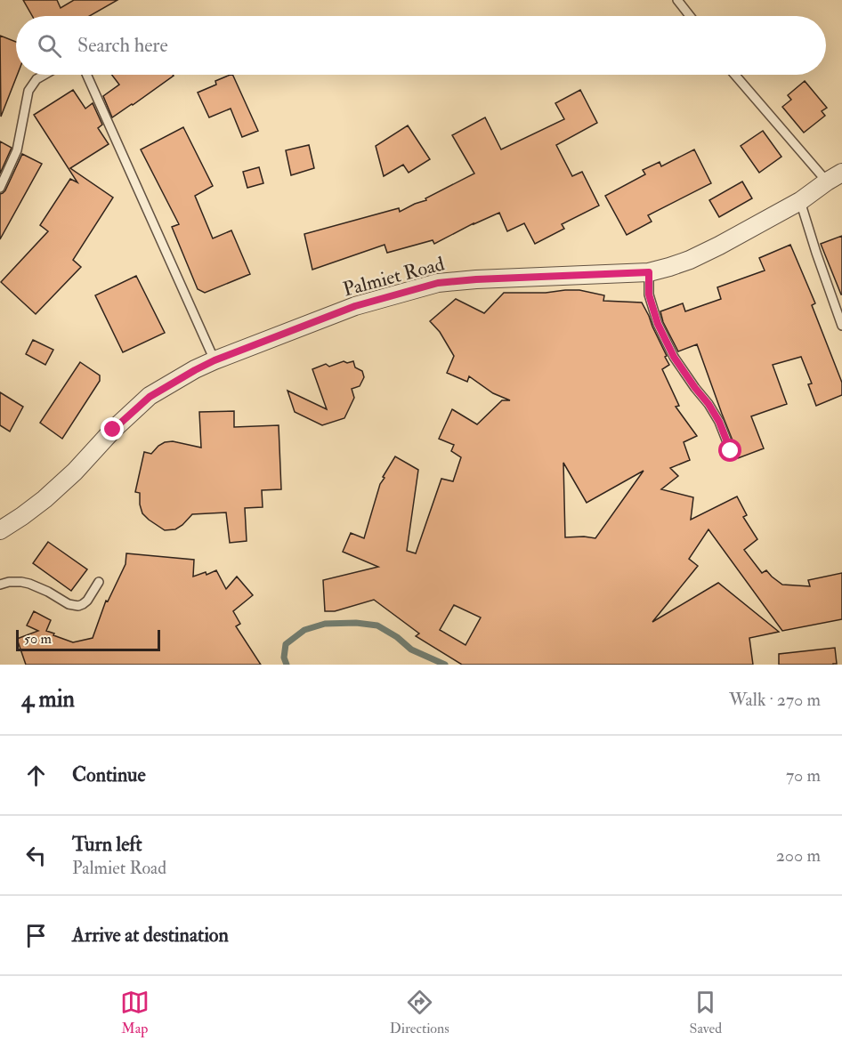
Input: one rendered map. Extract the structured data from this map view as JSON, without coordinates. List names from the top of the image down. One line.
{"streets":{"street":["Palmiet Road"]},"scale_bar":"50 m","page":{"search":"Search here","scale":"50 m","heading":["4 min","Walk · 270 m"],"list":[["Continue","70 m"],["Turn left","Palmiet Road","200 m"],"Arrive at destination"],"nav":["Map","Directions","Saved"]}}
